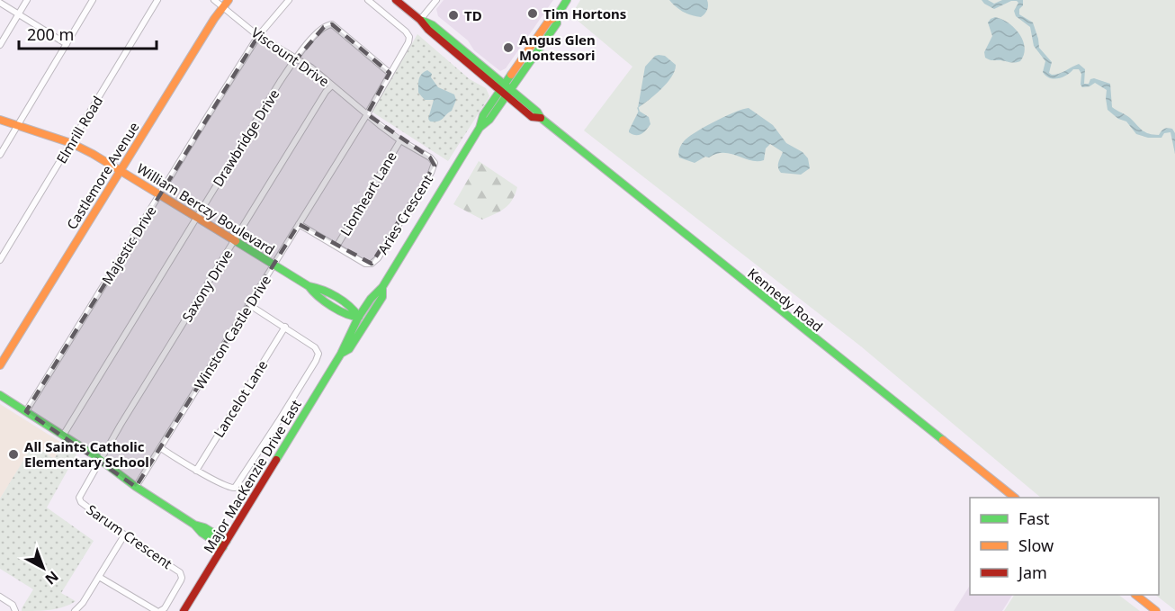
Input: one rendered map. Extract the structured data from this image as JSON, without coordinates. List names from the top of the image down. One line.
{"streets":{"main road":["Castlemore Avenue","William Berczy Boulevard","Kennedy Road","Major MacKenzie Drive East"],"street":["Viscount Drive","Elmrill Road","Drawbridge Drive","Lionheart Lane","Aries Crescent","Majestic Drive","Saxony Drive","Winston Castle Drive","Lancelot Lane","Sarum Crescent"]},"crossings":[["Viscount Drive","Drawbridge Drive"],["Viscount Drive","Castlemore Avenue"],["Viscount Drive","Aries Crescent"],["Viscount Drive","Majestic Drive"],["Viscount Drive","Saxony Drive"],["Viscount Drive","Winston Castle Drive"],["Elmrill Road","William Berczy Boulevard"],["Drawbridge Drive","William Berczy Boulevard"],["Drawbridge Drive","Winston Castle Drive"],["Castlemore Avenue","William Berczy Boulevard"],["Lionheart Lane","Aries Crescent"],["William Berczy Boulevard","Majestic Drive"],["William Berczy Boulevard","Saxony Drive"],["William Berczy Boulevard","Winston Castle Drive"],["William Berczy Boulevard","Major MacKenzie Drive East"],["Aries Crescent","Winston Castle Drive"],["Saxony Drive","Sarum Crescent"],["Kennedy Road","Major MacKenzie Drive East"]],"places":["Tim Hortons","TD","Angus Glen Montessori","All Saints Catholic Elementary School"],"legend":["Fast","Slow","Jam"],"scale_bar":"200 m","north":"bottom right"}
